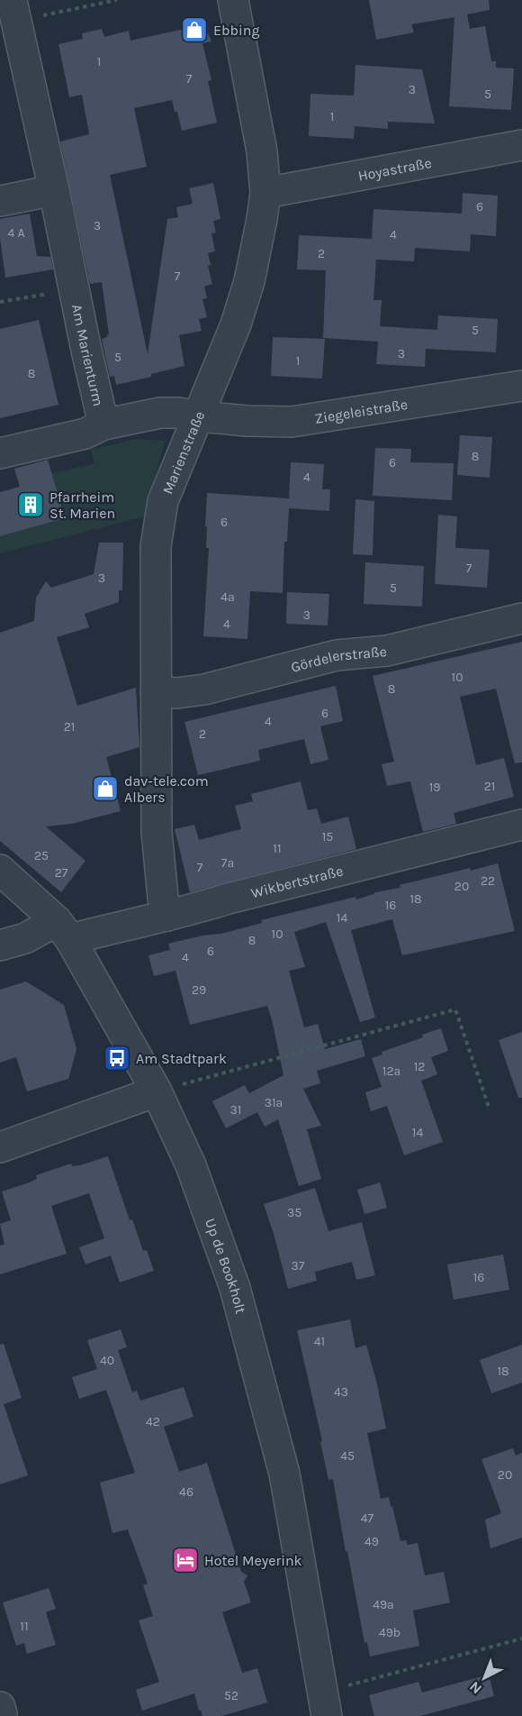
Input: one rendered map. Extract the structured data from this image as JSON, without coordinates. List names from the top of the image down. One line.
{"streets":{"street":["Hoyastraße","Am Marienturm","Ziegeleistraße","Marienstraße","Gördelerstraße","Wikbertstraße","Up de Bookholt"]},"crossings":[["Hoyastraße","Marienstraße"],["Am Marienturm","Ziegeleistraße"],["Am Marienturm","Marienstraße"],["Ziegeleistraße","Marienstraße"],["Marienstraße","Gördelerstraße"],["Marienstraße","Wikbertstraße"],["Wikbertstraße","Up de Bookholt"]],"places":{"shop":["Ebbing","dav-tele.com Albers"],"building":["Pfarrheim St. Marien"],"bus stop":["Am Stadtpark"],"hotel":["Hotel Meyerink"]},"house_numbers":["1","7","3","5","1","6","3","4 A","4","2","7","5","3","5","1","8","8","6","4","6","7","3","5","4a","3","4","10","8","6","4","21","2","21","19","15","11","25","7a","7","27","22","20","18","16","14","10","8","6","4","29","12","12a","31a","31","14","35","37","16","41","40","18","43","42","45","20","46","47","49","49a","11","49b","52"],"north":"bottom left"}
